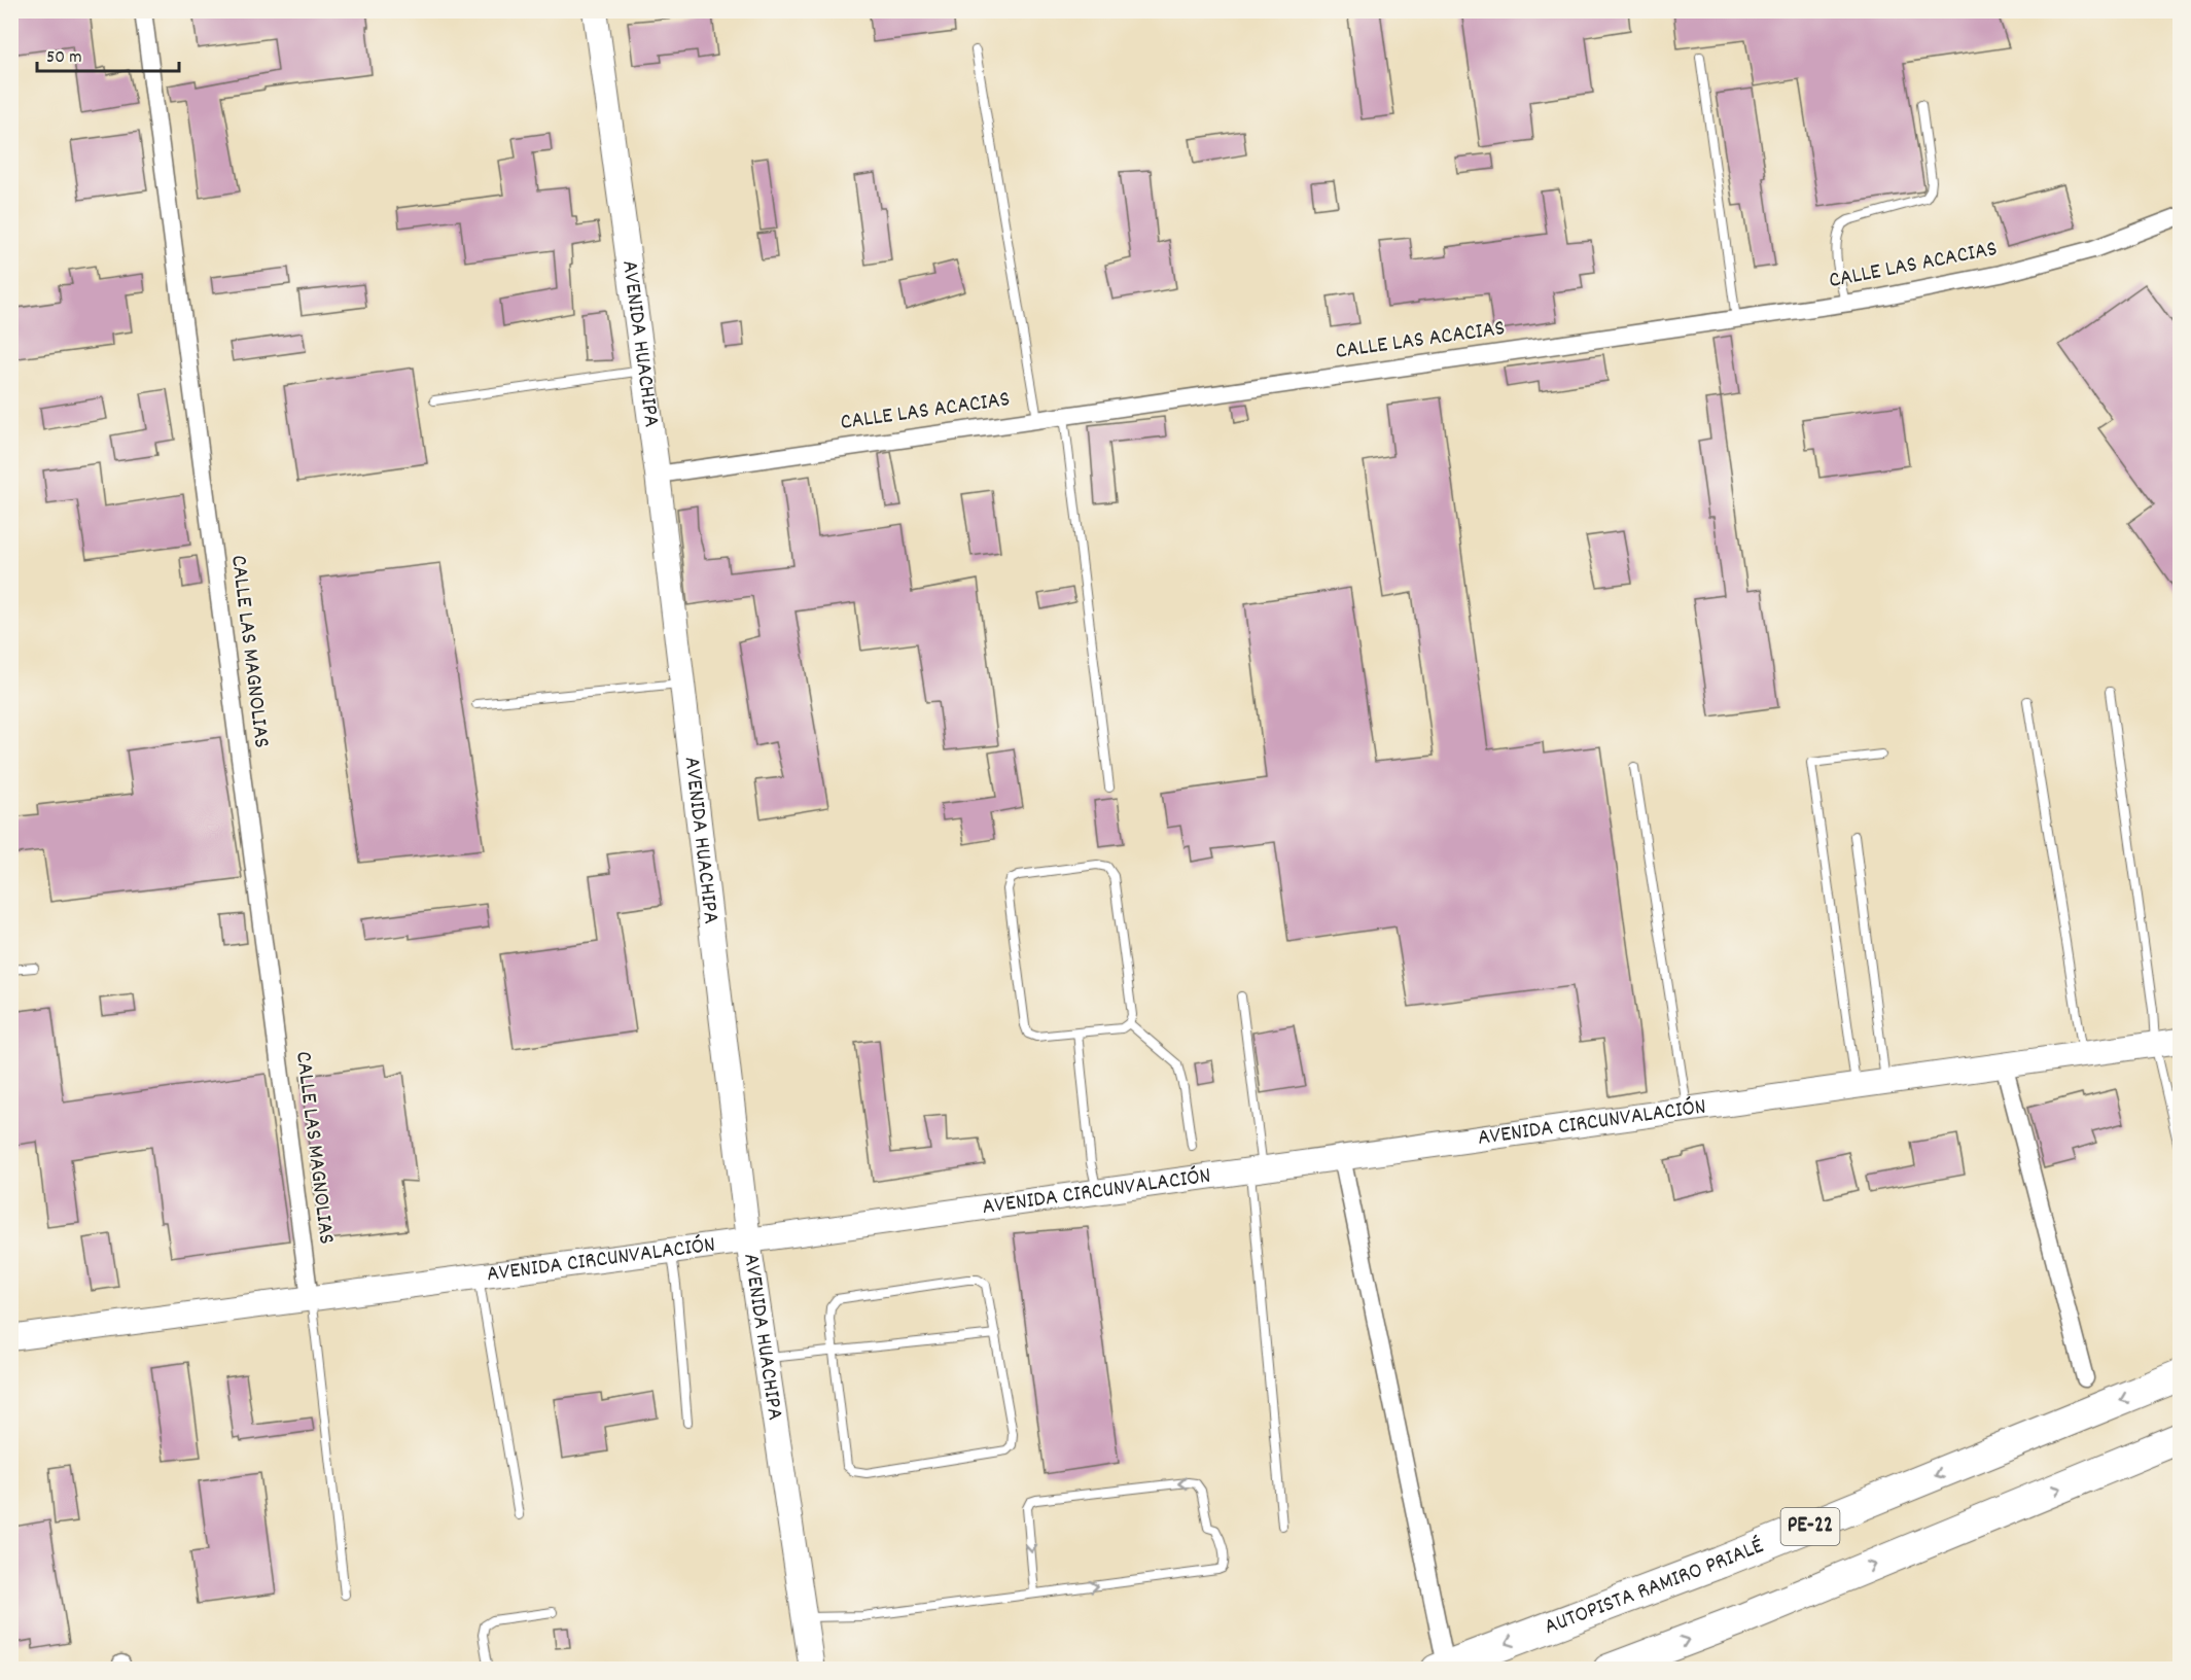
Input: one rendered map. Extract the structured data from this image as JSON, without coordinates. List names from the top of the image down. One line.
{"streets":{"highway":["PE-22","AUTOPISTA RAMIRO PRIALÉ"],"street":["CALLE LAS ACACIAS","AVENIDA HUACHIPA","CALLE LAS MAGNOLIAS","AVENIDA CIRCUNVALACIÓN"]},"crossings":[["CALLE LAS ACACIAS","AVENIDA HUACHIPA"],["AVENIDA HUACHIPA","AVENIDA CIRCUNVALACIÓN"],["CALLE LAS MAGNOLIAS","AVENIDA CIRCUNVALACIÓN"]],"scale_bar":"50 m"}
